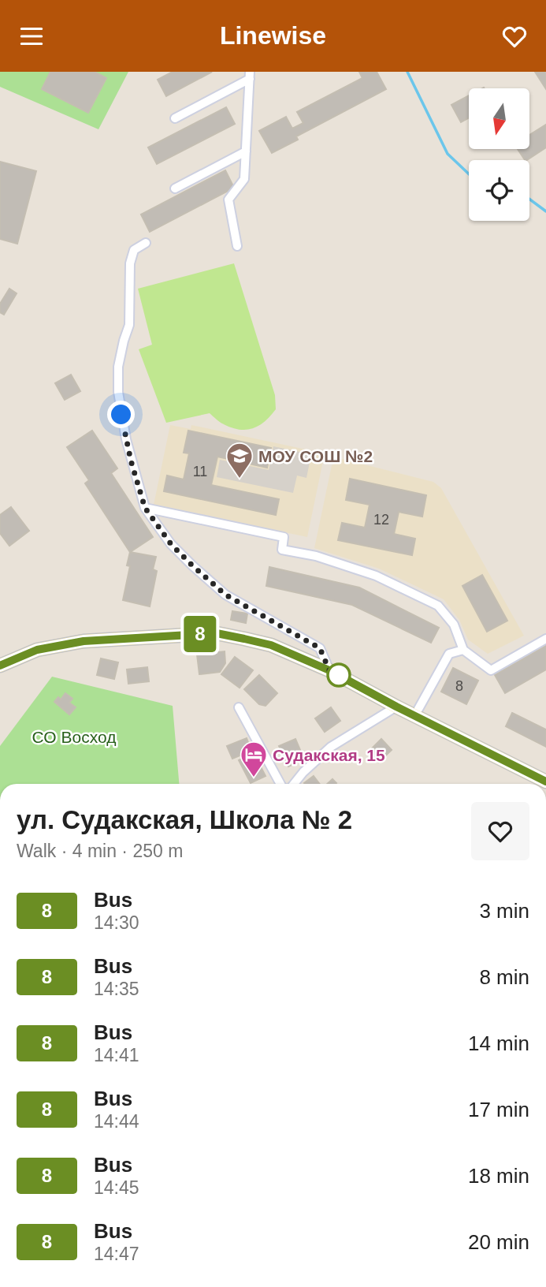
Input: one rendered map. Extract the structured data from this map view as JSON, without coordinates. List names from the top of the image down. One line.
{"parks":["СО Восход"],"places":{"school or university":["МОУ СОШ №2"],"hotel":["Судакская, 15"]},"lines":["bus line 8"],"house_numbers":["11","12","8"],"north":"bottom","page":{"header":"Linewise","on_map":"8","heading":["ул. Судакская, Школа № 2","Walk · 4 min · 250 m"],"list":[{"mark":"8","name":"Bus","note":"14:30","value":"3 min"},{"mark":"8","name":"Bus","note":"14:35","value":"8 min"},{"mark":"8","name":"Bus","note":"14:41","value":"14 min"},{"mark":"8","name":"Bus","note":"14:44","value":"17 min"},{"mark":"8","name":"Bus","note":"14:45","value":"18 min"},{"mark":"8","name":"Bus","note":"14:47","value":"20 min"}]}}
